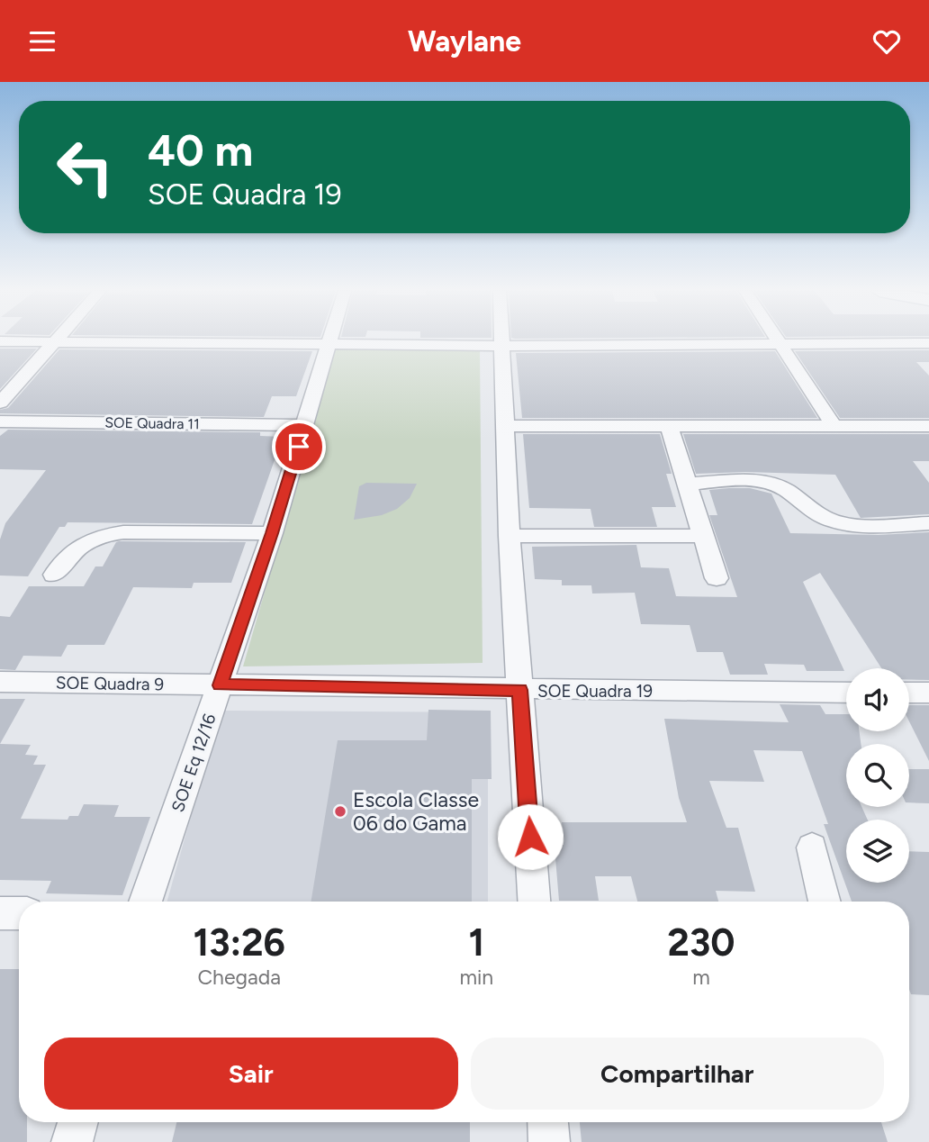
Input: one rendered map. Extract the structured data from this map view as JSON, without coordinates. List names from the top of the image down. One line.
{"streets":{"street":["SOE Quadra 11","SOE Quadra 9","SOE Quadra 19","SOE Eq 12/16"]},"crossings":[["SOE Quadra 11","SOE Eq 12/16"],["SOE Quadra 9","SOE Quadra 19"],["SOE Quadra 9","SOE Eq 12/16"],["SOE Quadra 19","SOE Eq 12/16"]],"places":["Escola Classe 06 do Gama"],"page":{"header":"Waylane","turn":["40 m","SOE Quadra 19"],"eta":["13:26","Chegada","1","min","230","m"],"buttons":["Sair","Compartilhar"]}}
